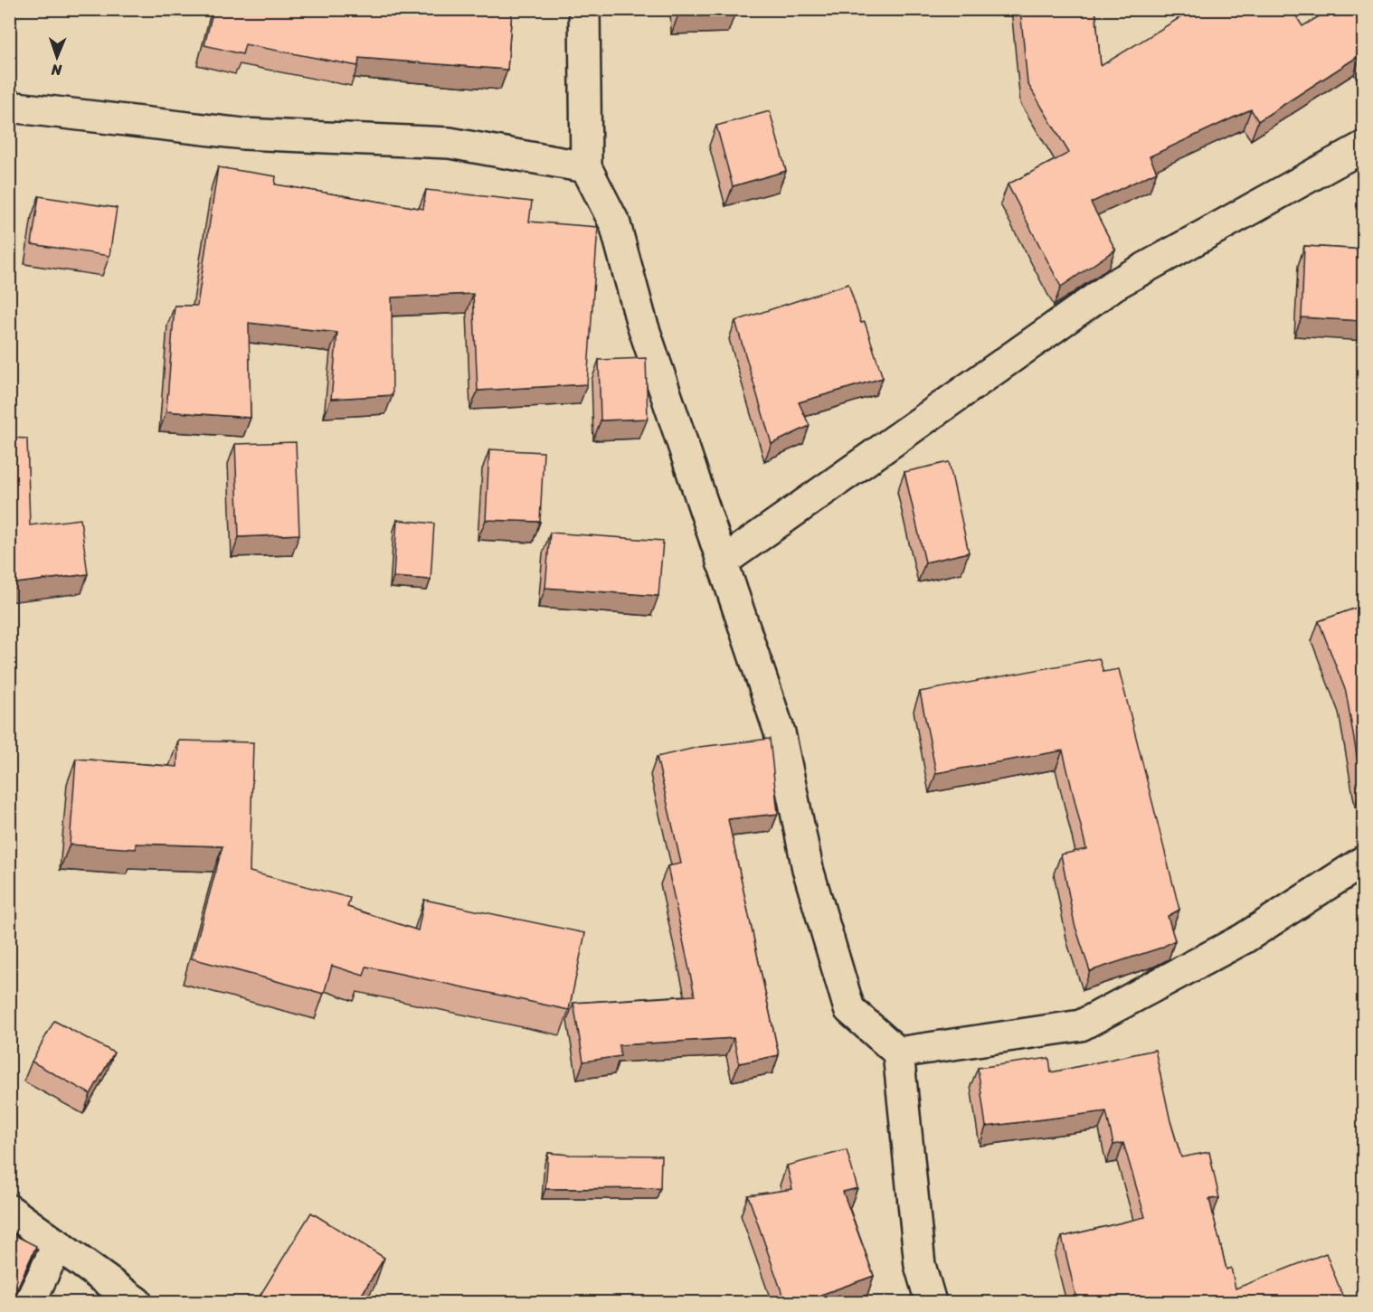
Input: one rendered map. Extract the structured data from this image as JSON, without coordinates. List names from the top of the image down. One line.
{"north":"bottom"}
